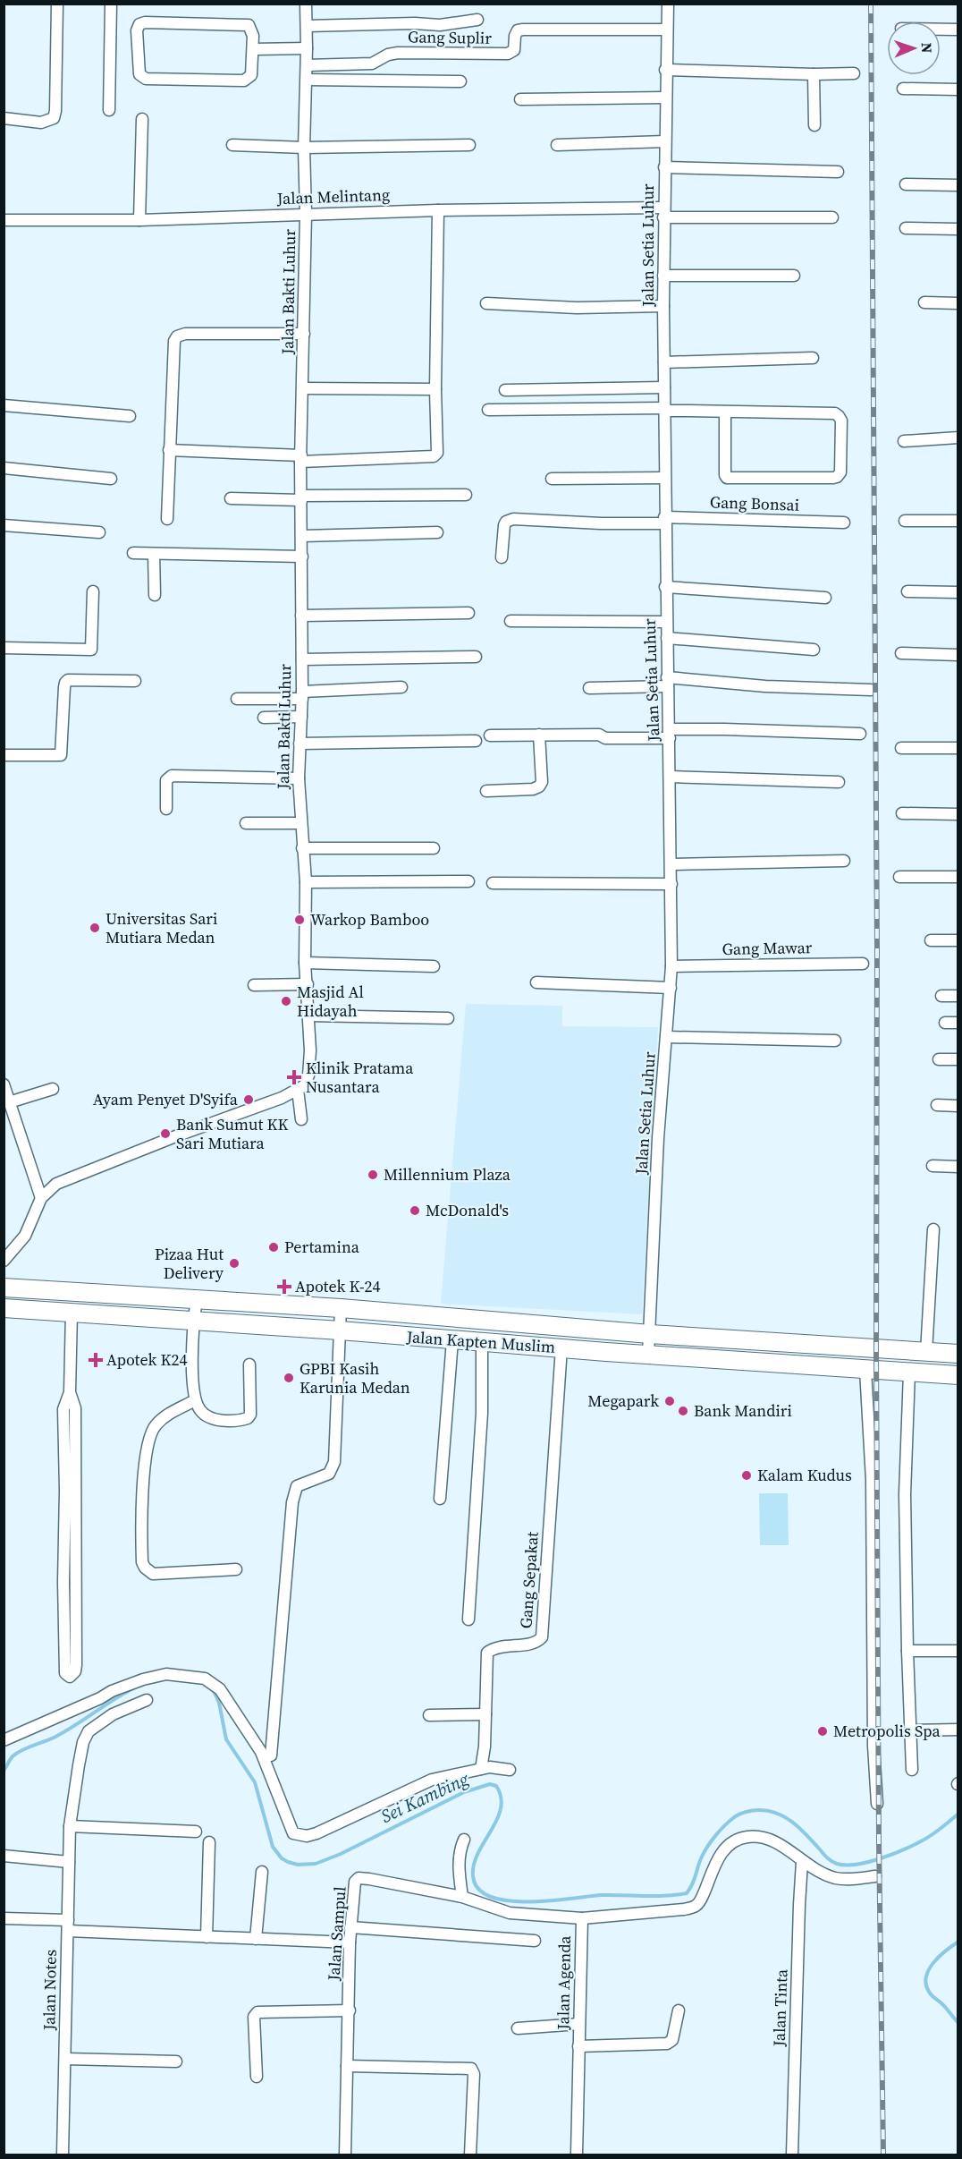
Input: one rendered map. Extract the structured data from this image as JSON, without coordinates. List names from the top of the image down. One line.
{"streets":{"main road":["Jalan Kapten Muslim"],"street":["Gang Suplir","Jalan Melintang","Jalan Setia Luhur","Jalan Bakti Luhur","Gang Bonsai","Gang Mawar","Gang Sepakat","Jalan Sampul","Jalan Agenda","Jalan Notes","Jalan Tinta"]},"crossings":[["Gang Suplir","Jalan Setia Luhur"],["Gang Suplir","Jalan Bakti Luhur"],["Jalan Melintang","Jalan Setia Luhur"],["Jalan Melintang","Jalan Bakti Luhur"],["Jalan Setia Luhur","Gang Bonsai"],["Jalan Setia Luhur","Gang Mawar"],["Jalan Setia Luhur","Jalan Kapten Muslim"],["Jalan Kapten Muslim","Gang Sepakat"],["Jalan Agenda","Jalan Tinta"]],"water":["Sei Kambing"],"places":{"other":["Warkop Bamboo","Universitas Sari Mutiara Medan","Masjid Al Hidayah","Ayam Penyet D'Syifa","Bank Sumut KK Sari Mutiara","Millennium Plaza","McDonald's","Pertamina","Pizaa Hut Delivery","GPBI Kasih Karunia Medan","Megapark","Bank Mandiri","Kalam Kudus","Metropolis Spa"],"health":["Klinik Pratama Nusantara","Apotek K-24","Apotek K24"]},"north":"right"}
